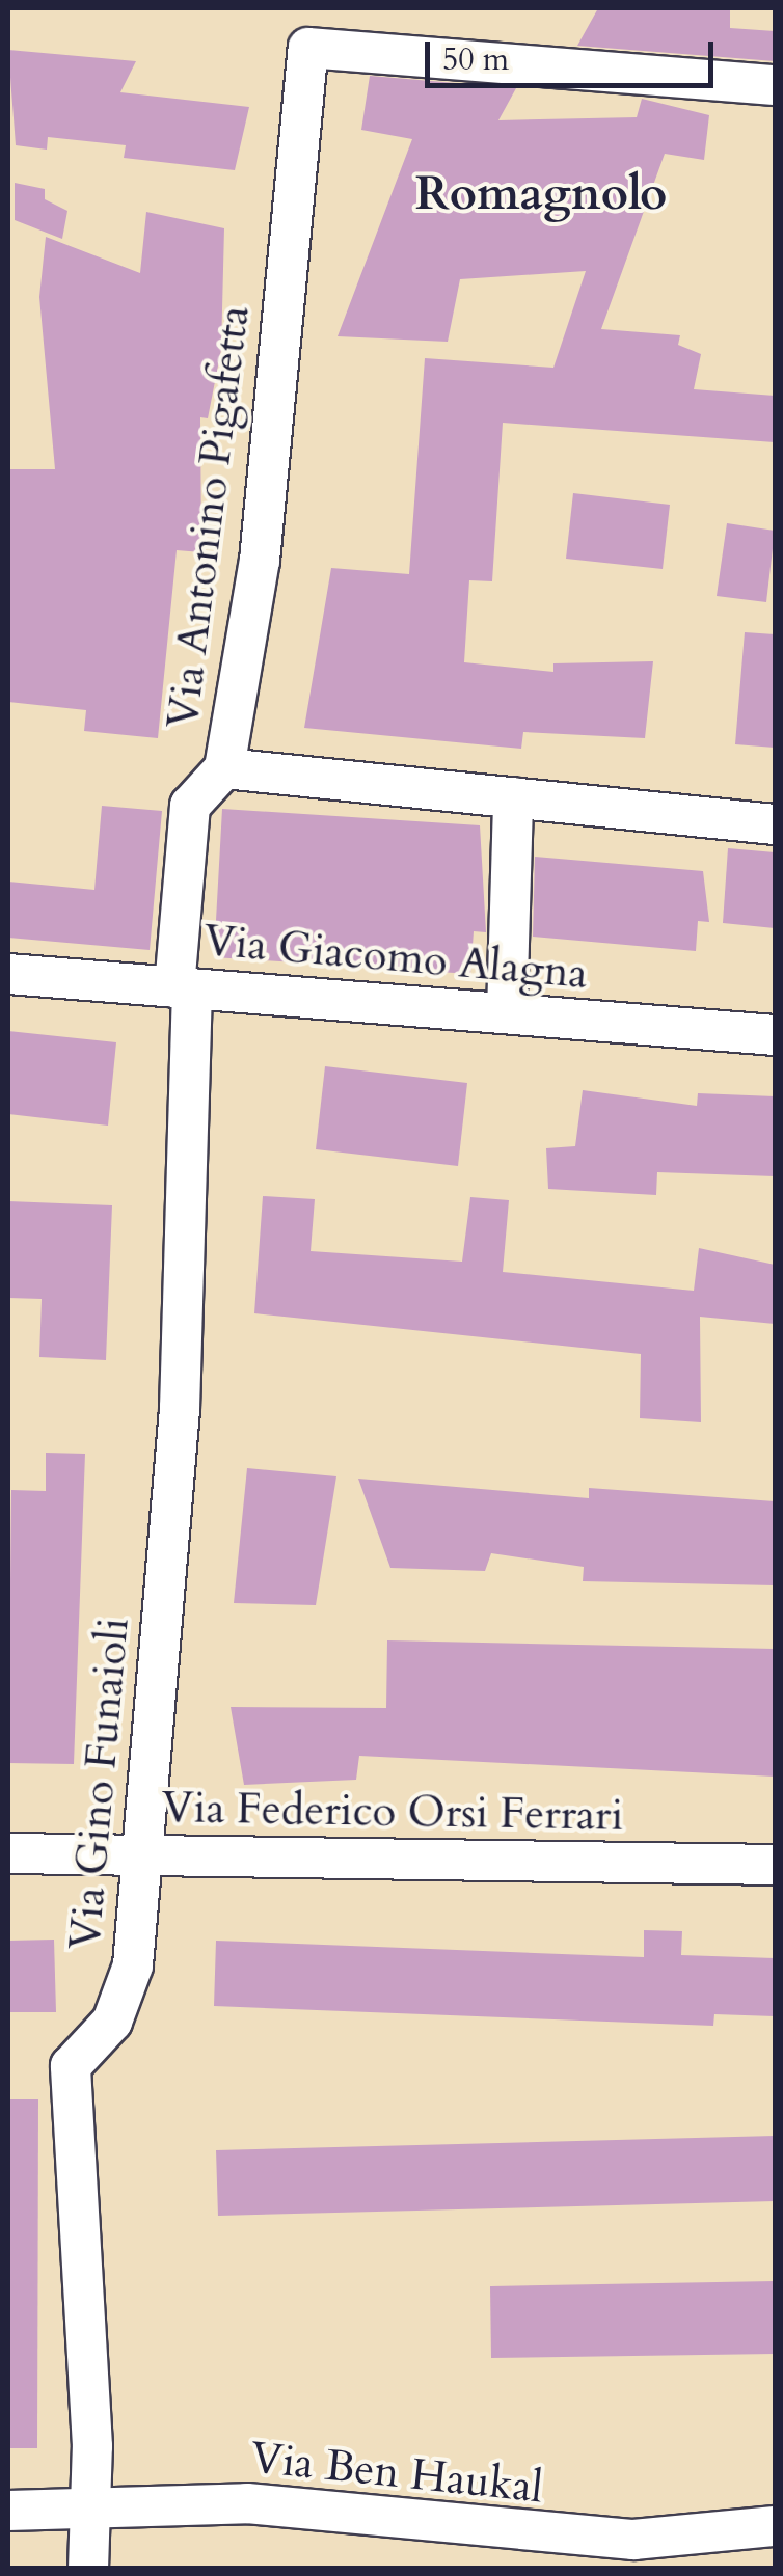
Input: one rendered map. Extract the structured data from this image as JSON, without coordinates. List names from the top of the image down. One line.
{"streets":{"street":["Via Antonino Pigafetta","Via Giacomo Alagna","Via Gino Funaioli","Via Federico Orsi Ferrari","Via Ben Haukal"]},"crossings":[["Via Antonino Pigafetta","Via Giacomo Alagna"],["Via Antonino Pigafetta","Via Gino Funaioli"],["Via Giacomo Alagna","Via Gino Funaioli"],["Via Gino Funaioli","Via Federico Orsi Ferrari"],["Via Gino Funaioli","Via Ben Haukal"]],"districts":["Romagnolo"],"scale_bar":"50 m"}
